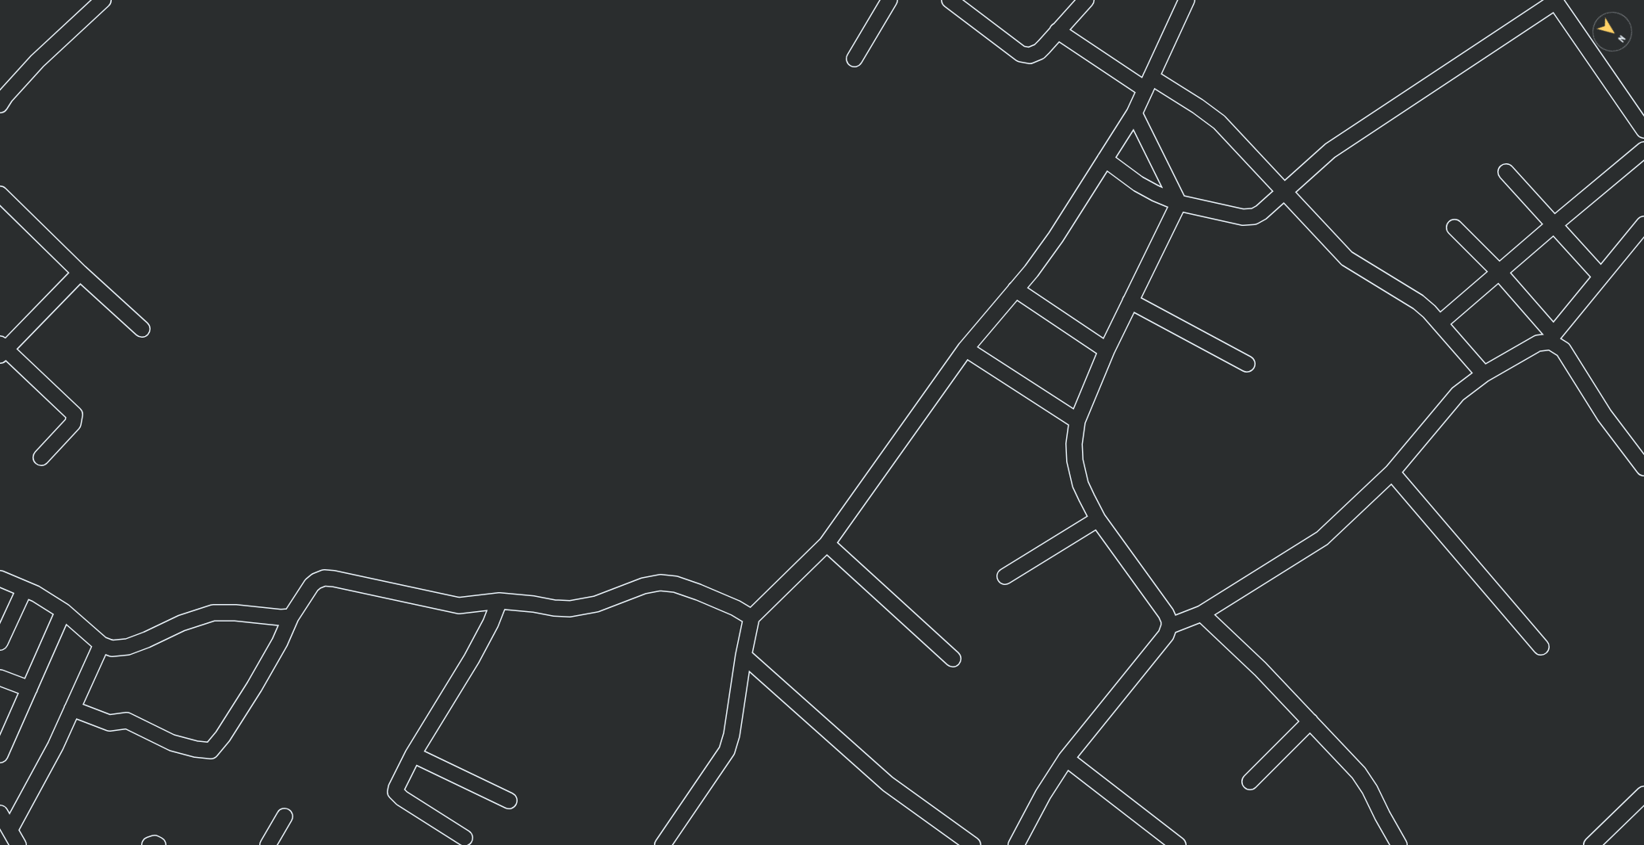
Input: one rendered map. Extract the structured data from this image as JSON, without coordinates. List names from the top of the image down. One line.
{"north":"bottom right"}
